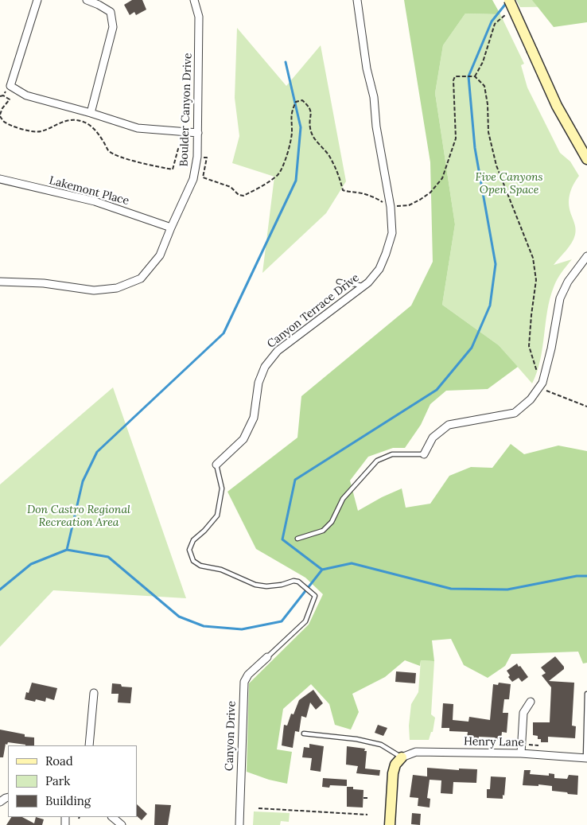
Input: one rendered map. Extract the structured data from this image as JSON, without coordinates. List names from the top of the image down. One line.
{"streets":{"street":["Boulder Canyon Drive","Lakemont Place","Canyon Terrace Drive","Canyon Drive","Henry Lane"]},"crossings":[["Boulder Canyon Drive","Lakemont Place"]],"parks":["Five Canyons Open Space","Don Castro Regional Recreation Area"],"legend":["Road","Park","Building"]}
